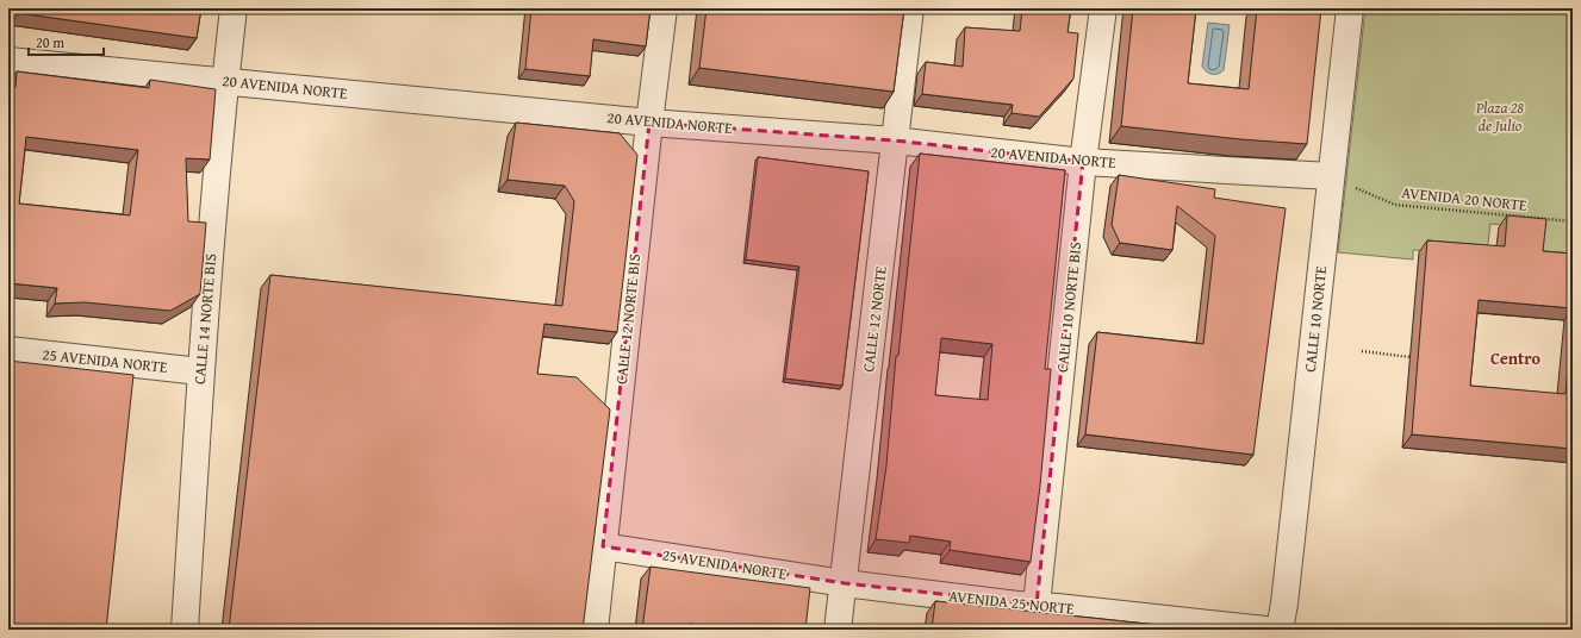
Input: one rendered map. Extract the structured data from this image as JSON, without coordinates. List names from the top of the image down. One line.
{"streets":{"street":["20 AVENIDA NORTE","CALLE 10 NORTE BIS","CALLE 14 NORTE BIS","CALLE 12 NORTE BIS","CALLE 12 NORTE","CALLE 10 NORTE","25 AVENIDA NORTE","AVENIDA 25 NORTE"],"path":["AVENIDA 20 NORTE"]},"crossings":[["20 AVENIDA NORTE","AVENIDA 20 NORTE"],["20 AVENIDA NORTE","CALLE 10 NORTE BIS"],["20 AVENIDA NORTE","CALLE 14 NORTE BIS"],["20 AVENIDA NORTE","CALLE 12 NORTE BIS"],["20 AVENIDA NORTE","CALLE 12 NORTE"],["20 AVENIDA NORTE","CALLE 10 NORTE"],["AVENIDA 20 NORTE","CALLE 10 NORTE"],["CALLE 10 NORTE BIS","AVENIDA 25 NORTE"],["CALLE 14 NORTE BIS","25 AVENIDA NORTE"],["CALLE 12 NORTE BIS","25 AVENIDA NORTE"],["CALLE 12 NORTE","25 AVENIDA NORTE"],["CALLE 12 NORTE","AVENIDA 25 NORTE"],["25 AVENIDA NORTE","AVENIDA 25 NORTE"]],"districts":["Centro"],"parks":["Plaza 28 de Julio"],"scale_bar":"20 m"}
